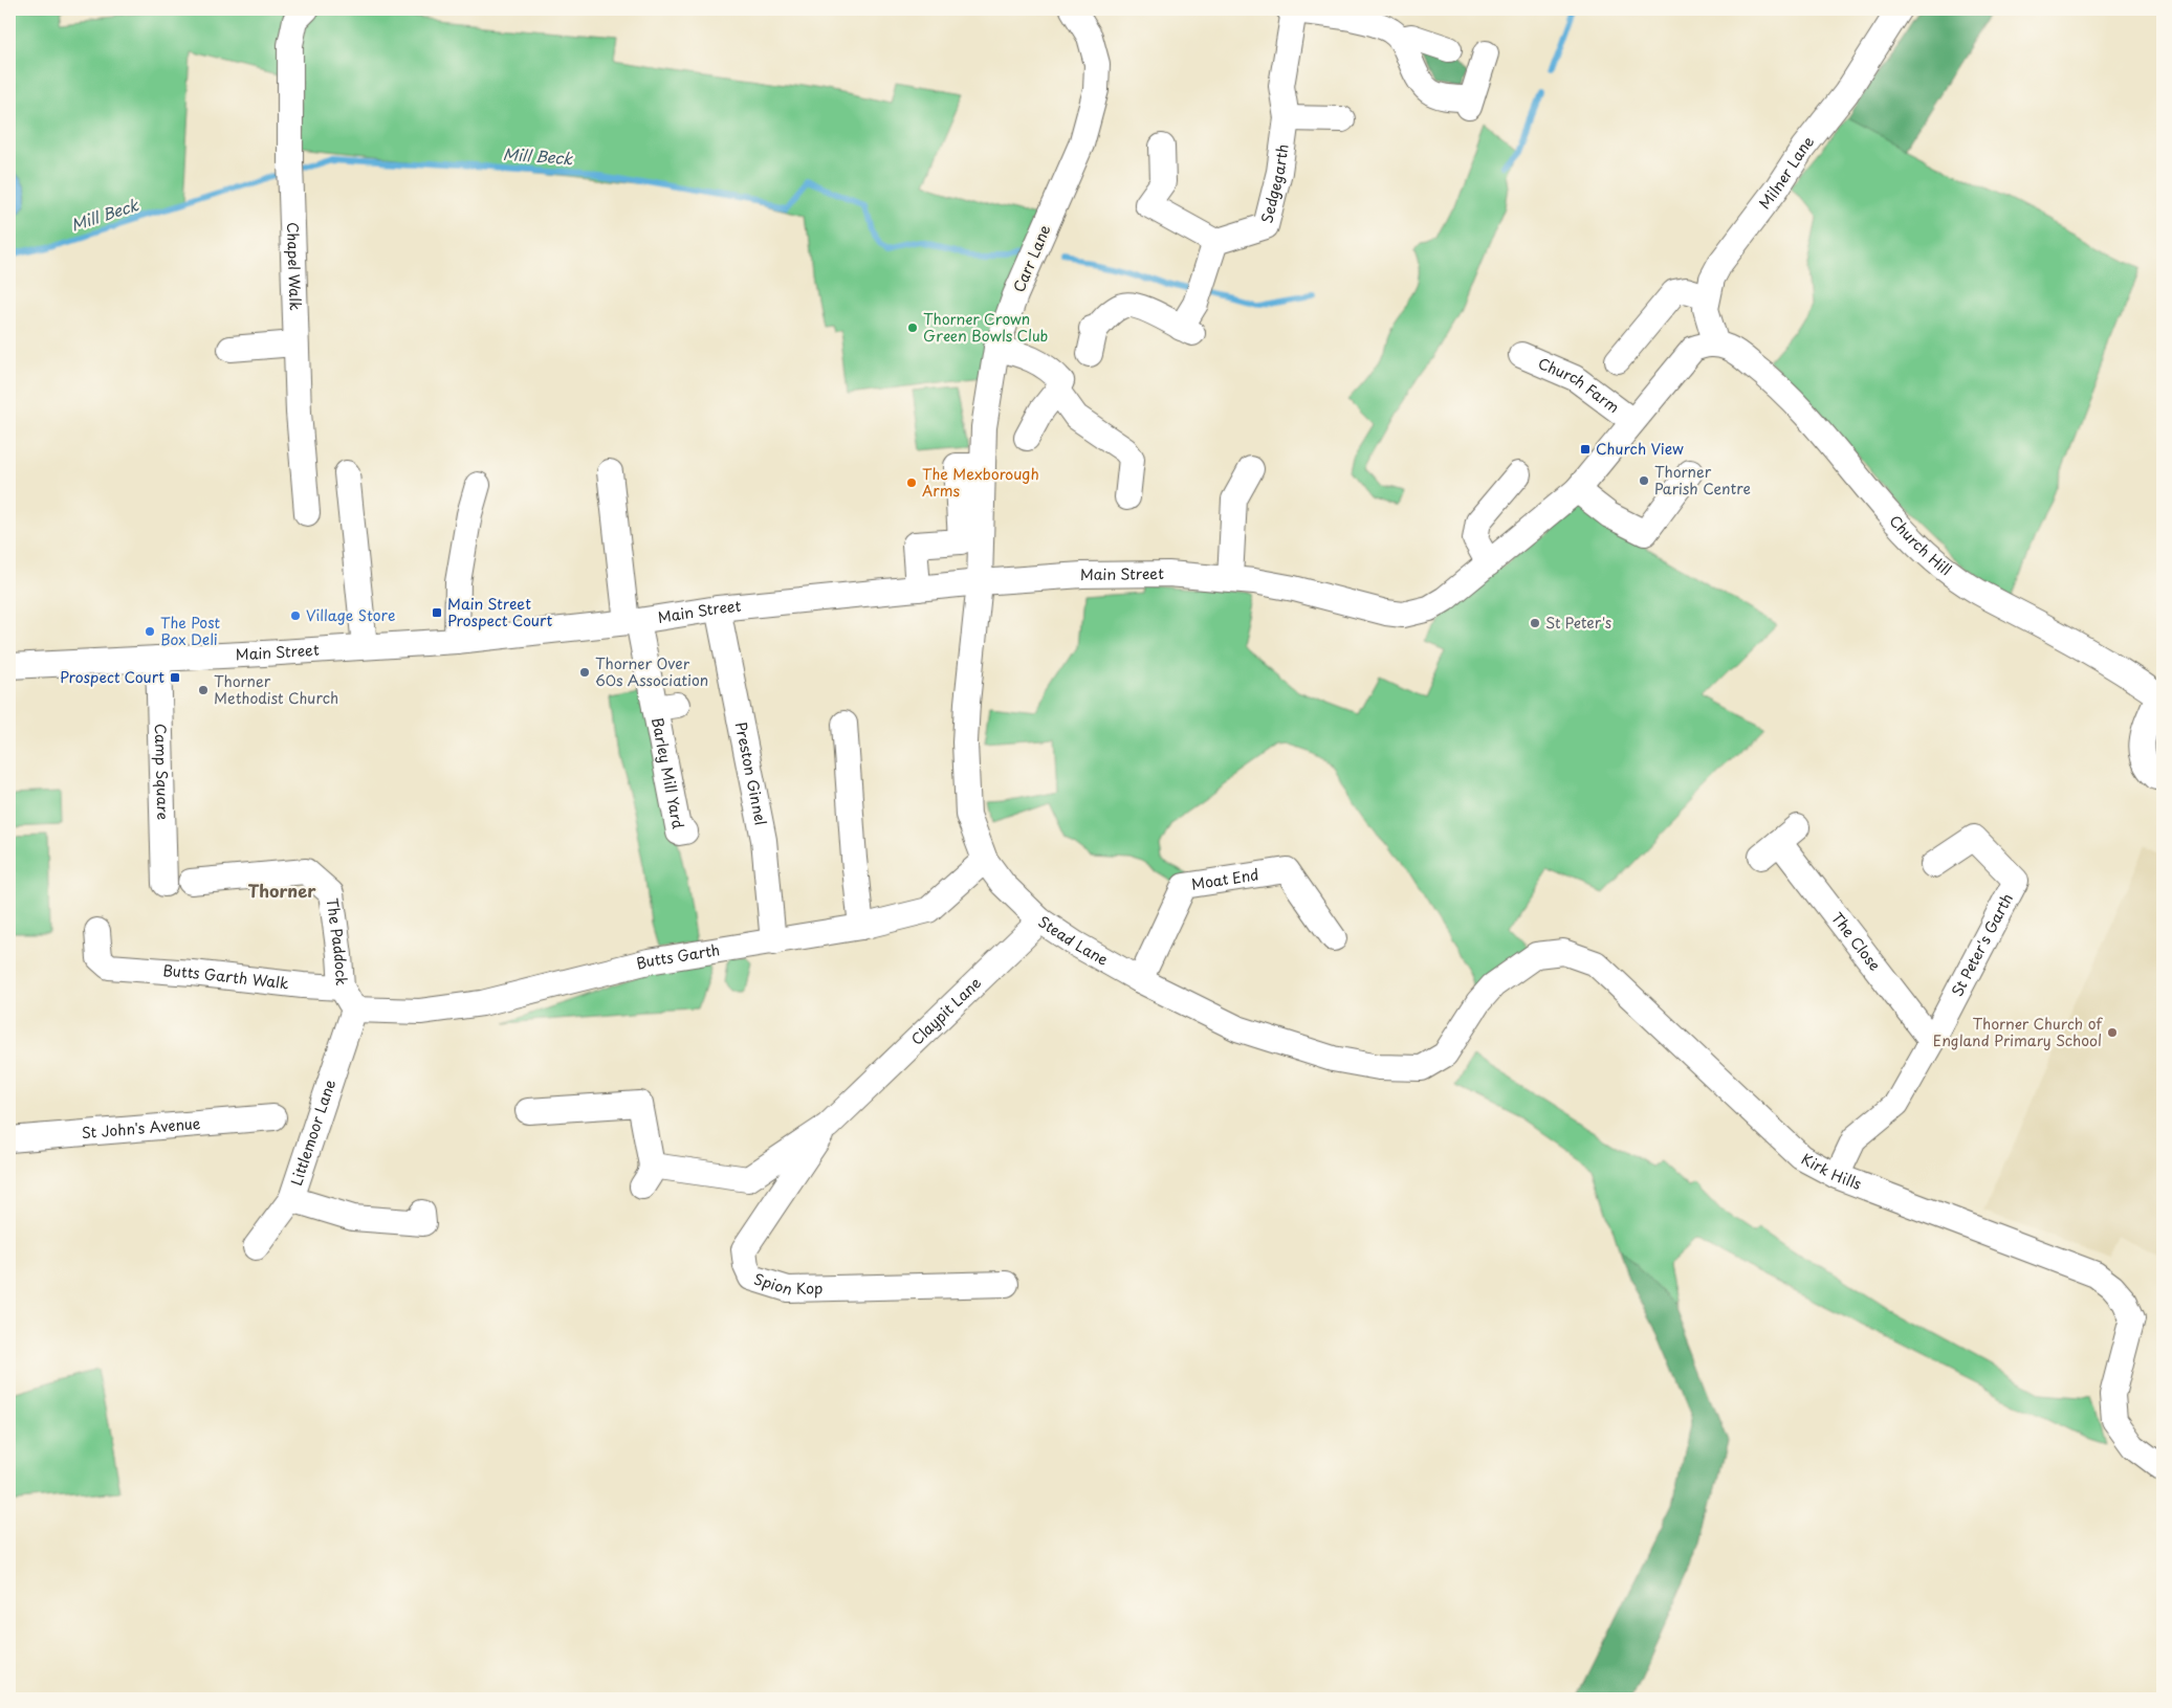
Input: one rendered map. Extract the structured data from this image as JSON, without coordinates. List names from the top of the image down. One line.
{"streets":{"street":["Milner Lane","Sedgegarth","Carr Lane","Chapel Walk","Church Farm","Church Hill","Main Street","Barley Mill Yard","Camp Square","Preston Ginnel","Moat End","Stead Lane","The Paddock","The Close","St Peter's Garth","Butts Garth","Butts Garth Walk","Claypit Lane","St John's Avenue","Littlemoor Lane","Kirk Hills","Spion Kop"]},"crossings":[["Milner Lane","Church Hill"],["Carr Lane","Main Street"],["Carr Lane","Stead Lane"],["Main Street","Barley Mill Yard"],["Main Street","Camp Square"],["Main Street","Preston Ginnel"],["Main Street","Stead Lane"],["Preston Ginnel","Butts Garth"],["Moat End","Stead Lane"],["Stead Lane","Butts Garth"],["Stead Lane","Claypit Lane"],["Stead Lane","Kirk Hills"],["The Paddock","Butts Garth"],["The Paddock","Butts Garth Walk"],["The Paddock","Littlemoor Lane"],["The Close","St Peter's Garth"],["St Peter's Garth","Kirk Hills"],["Butts Garth","Littlemoor Lane"],["Claypit Lane","Spion Kop"]],"districts":["Thorner"],"water":["Mill Beck"],"places":{"other":["Thorner Crown Green Bowls Club","Thorner Parish Centre","The Mexborough Arms","Village Store","St Peter's","The Post Box Deli","Thorner Over 60s Association","Thorner Methodist Church","Thorner Church of England Primary School"],"transit":["Church View","Main Street Prospect Court","Prospect Court"]}}
